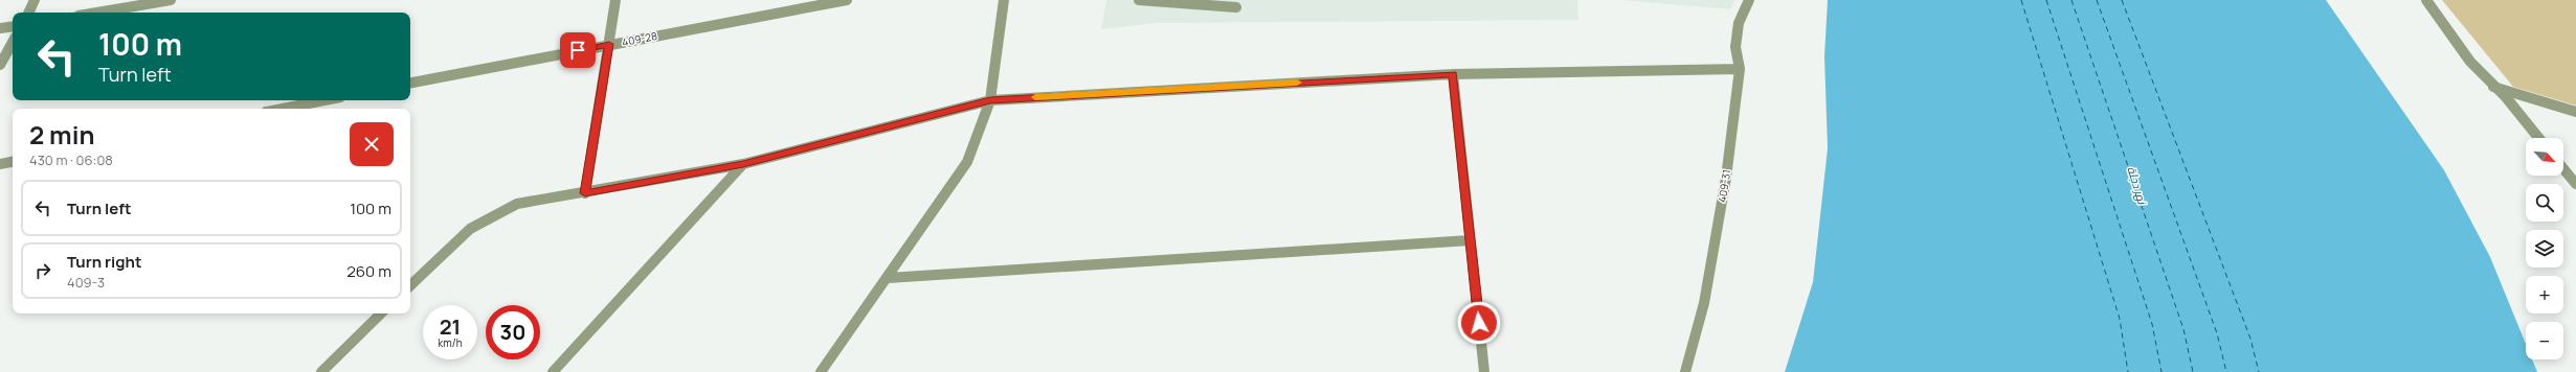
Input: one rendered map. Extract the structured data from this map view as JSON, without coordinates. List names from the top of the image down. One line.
{"streets":{"street":["409-28","409-31"]},"water":["نهر دجلة"],"north":"bottom right","page":{"turn":["100 m","Turn left"],"heading":["2 min","430 m · 06:08"],"map_buttons":["+","−"],"list":[{"name":"Turn left","value":"100 m"},{"name":"Turn right","note":"409-3","value":"260 m"}],"speed":"21 km/h","limit":"30"}}
